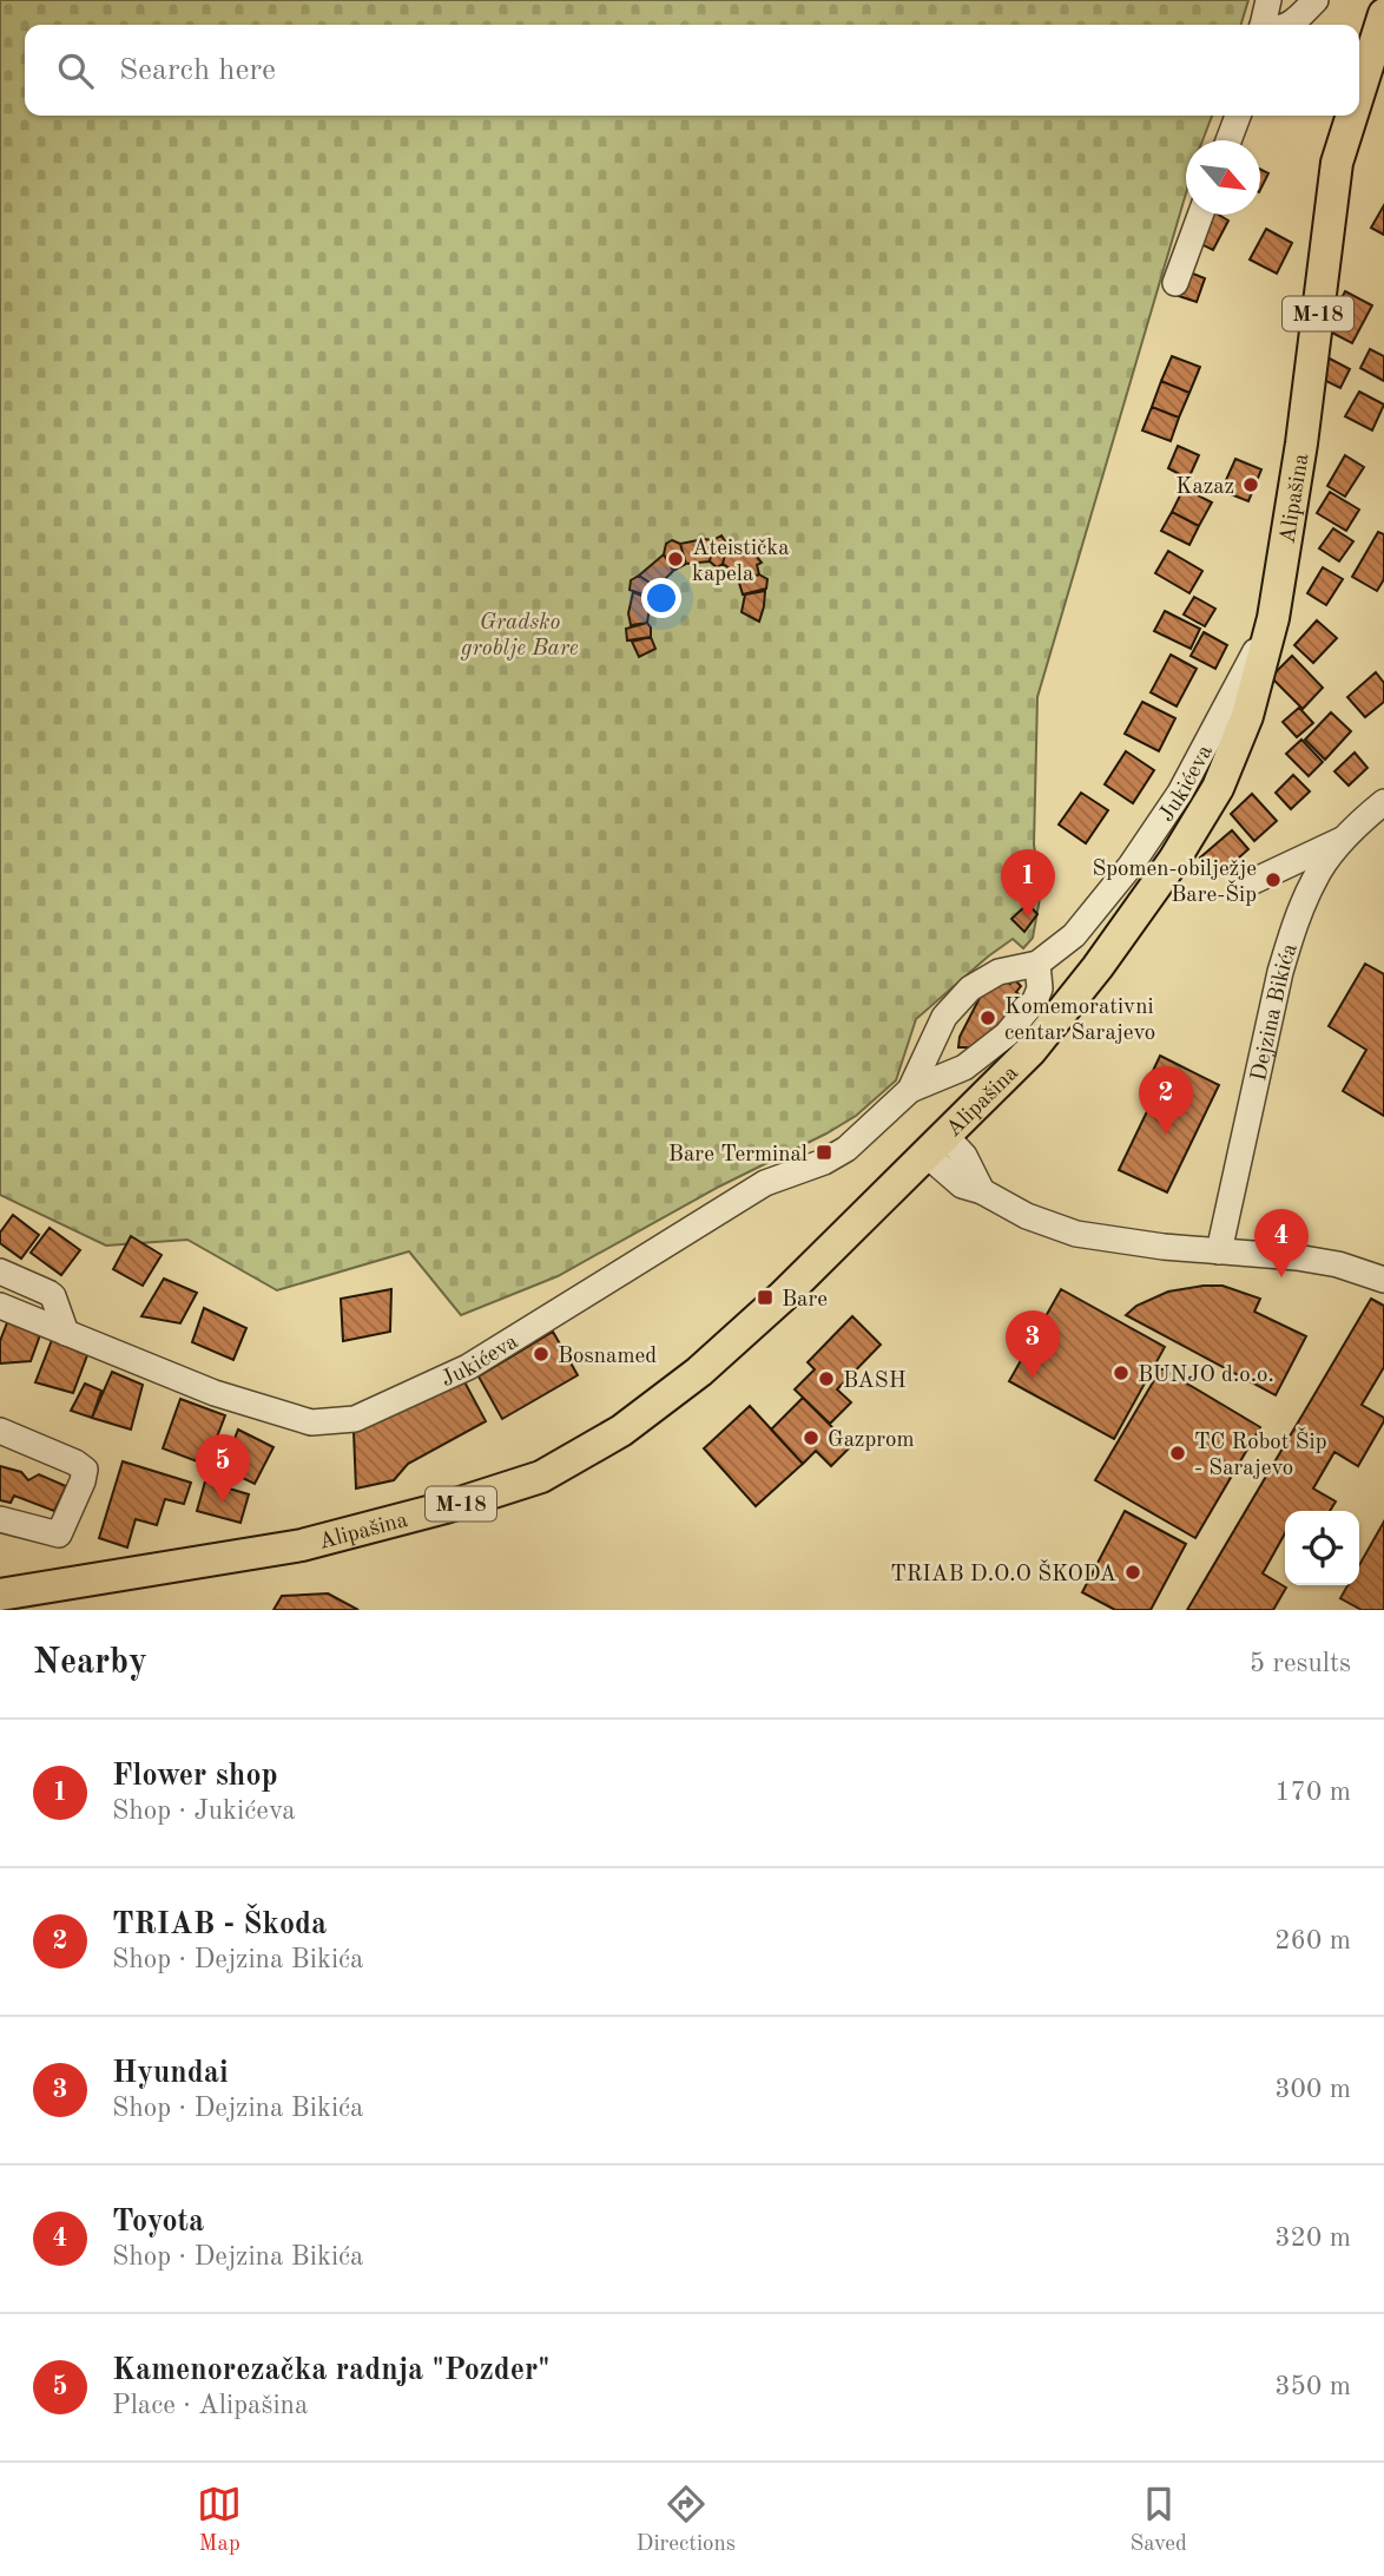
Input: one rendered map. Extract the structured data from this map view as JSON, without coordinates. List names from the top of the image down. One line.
{"streets":{"main road":["M-18","Alipašina"],"street":["Jukićeva","Dejzina Bikića"]},"crossings":[["Alipašina","Jukićeva"]],"parks":["Gradsko groblje Bare"],"places":{"other":["Kazaz","Ateistička kapela","Spomen-obilježje Bare-Šip","Komemorativni centar Sarajevo","Bosnamed","BUNJO d.o.o.","BASH","Gazprom","TC Robot Šip - Sarajevo","TRIAB D.O.O ŠKODA"],"transit":["Bare Terminal","Bare"]},"north":"bottom right","page":{"search":"Search here","pins":["1","2","4","3","5"],"heading":["Nearby","5 results"],"list":[{"mark":"1","name":"Flower shop","note":"Shop · Jukićeva","value":"170 m"},{"mark":"2","name":"TRIAB - Škoda","note":"Shop · Dejzina Bikića","value":"260 m"},{"mark":"3","name":"Hyundai","note":"Shop · Dejzina Bikića","value":"300 m"},{"mark":"4","name":"Toyota","note":"Shop · Dejzina Bikića","value":"320 m"},{"mark":"5","name":"Kamenorezačka radnja \"Pozder\"","note":"Place · Alipašina","value":"350 m"}],"nav":["Map","Directions","Saved"]}}
